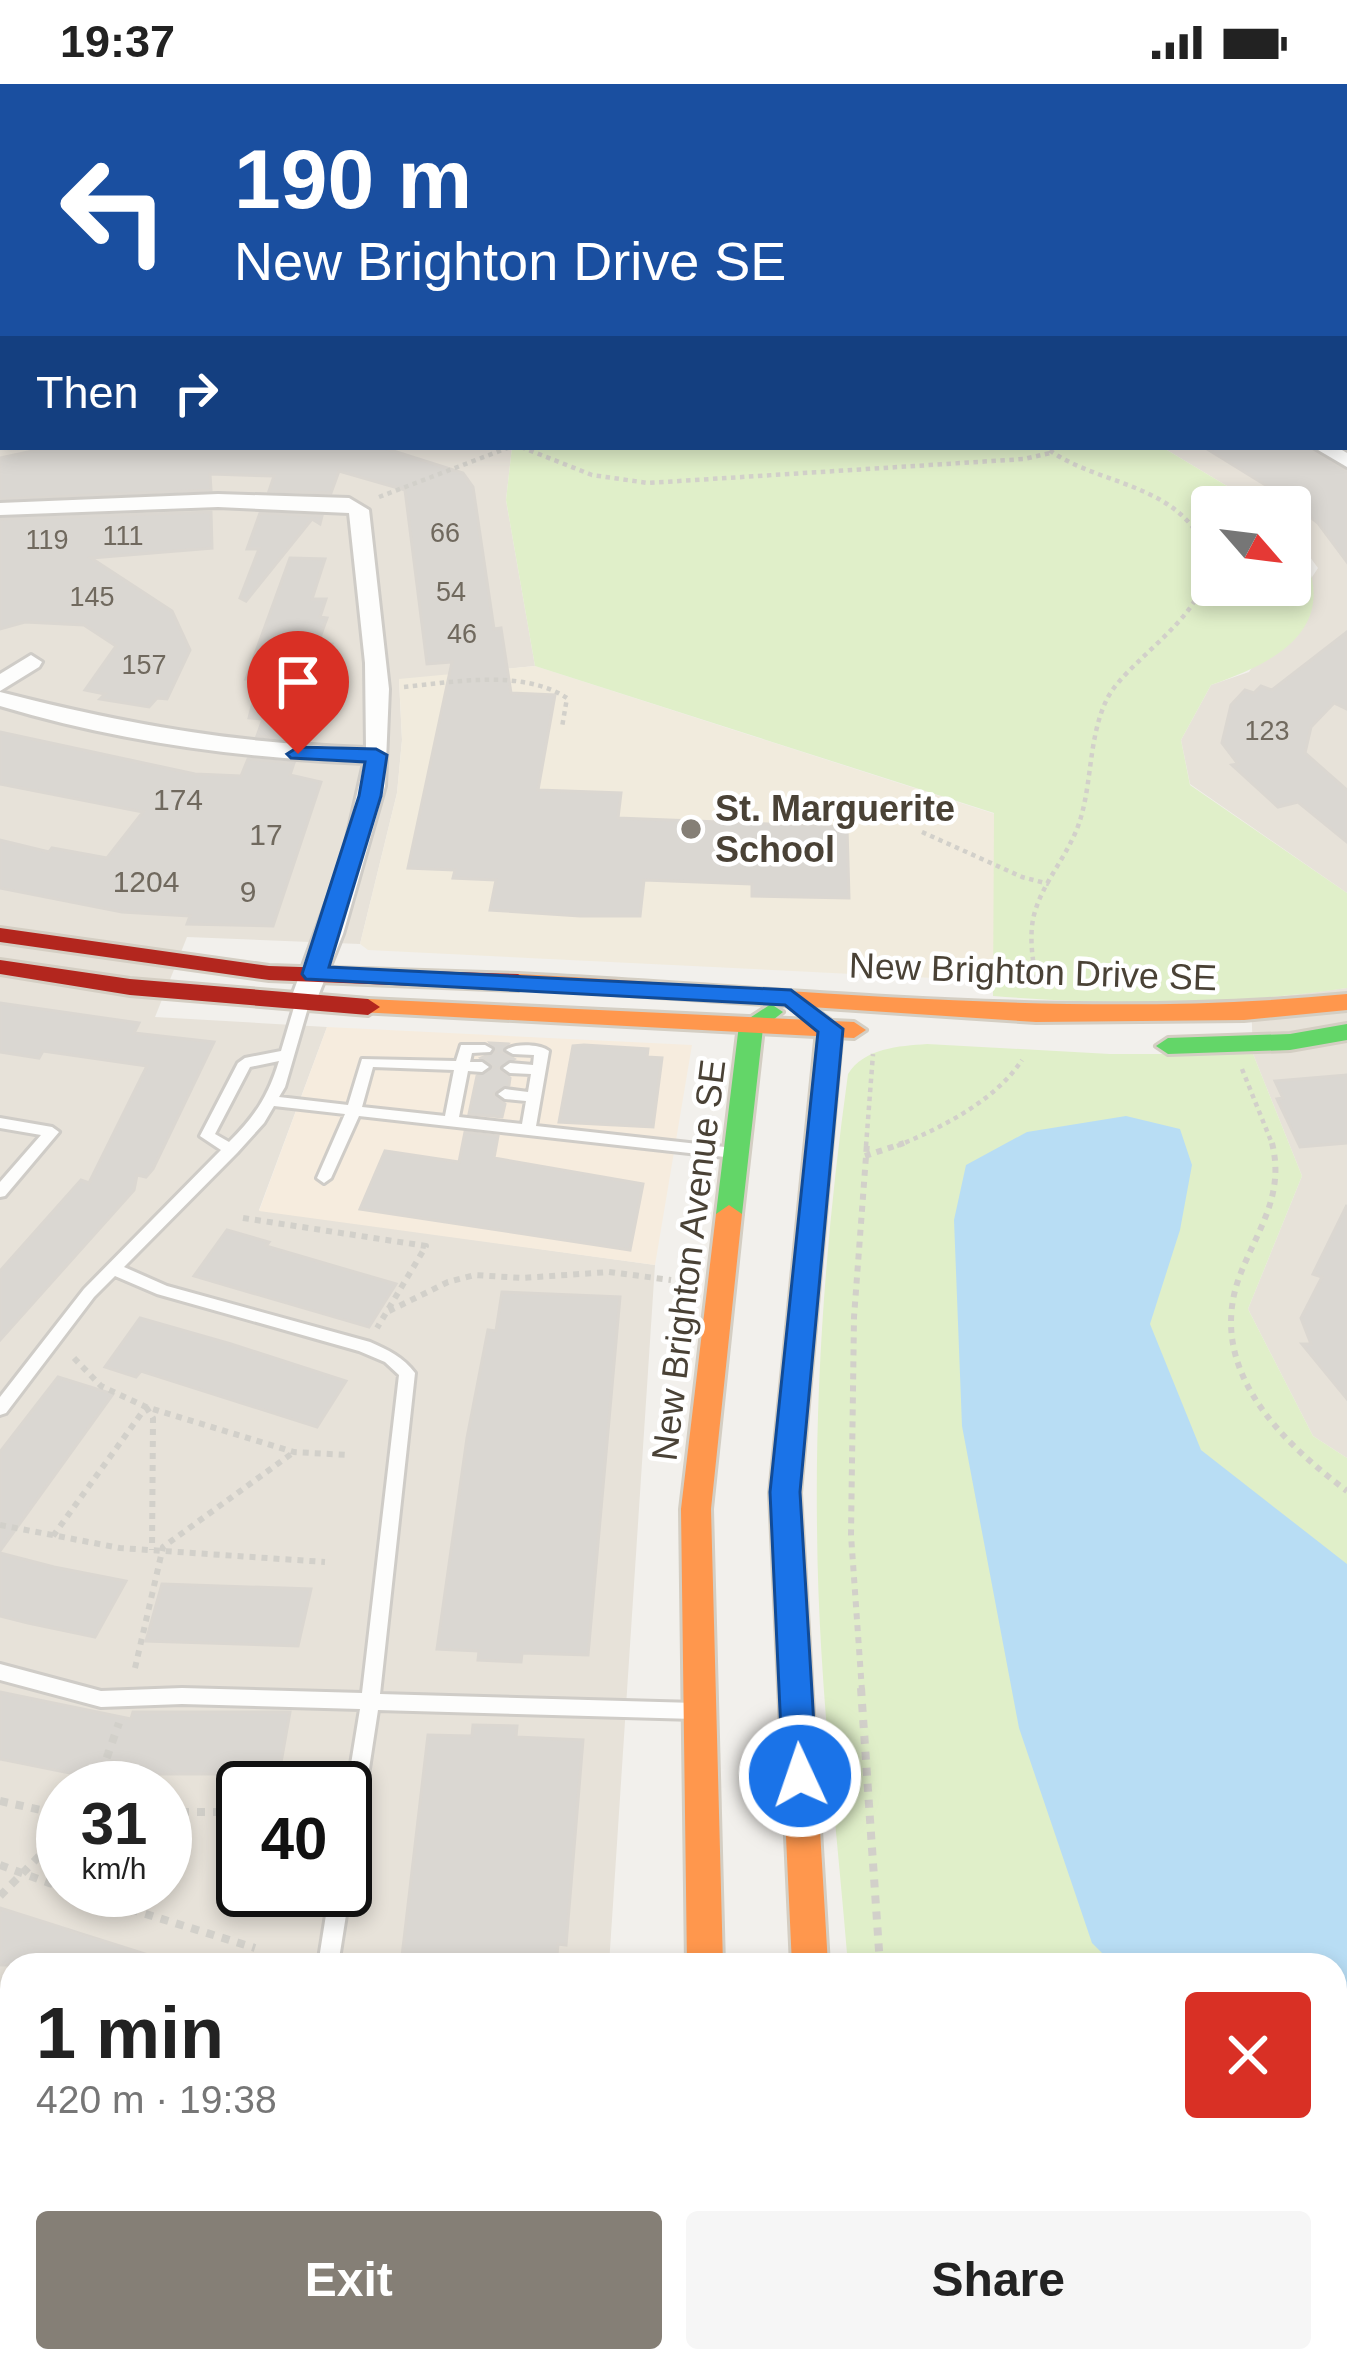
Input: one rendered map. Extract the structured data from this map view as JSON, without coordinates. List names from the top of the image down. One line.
{"streets":{"street":["New Brighton Drive SE","New Brighton Avenue SE"]},"crossings":[["New Brighton Drive SE","New Brighton Avenue SE"]],"places":["St. Marguerite School"],"house_numbers":["66","111","119","54","145","46","157","123","174","17","1204","9"],"north":"bottom right","page":{"status":"19:37","turn":["190 m","New Brighton Drive SE"],"then":"Then","speed":"31 km/h","limit":"40","heading":["1 min","420 m · 19:38"],"buttons":["Exit","Share"]}}
